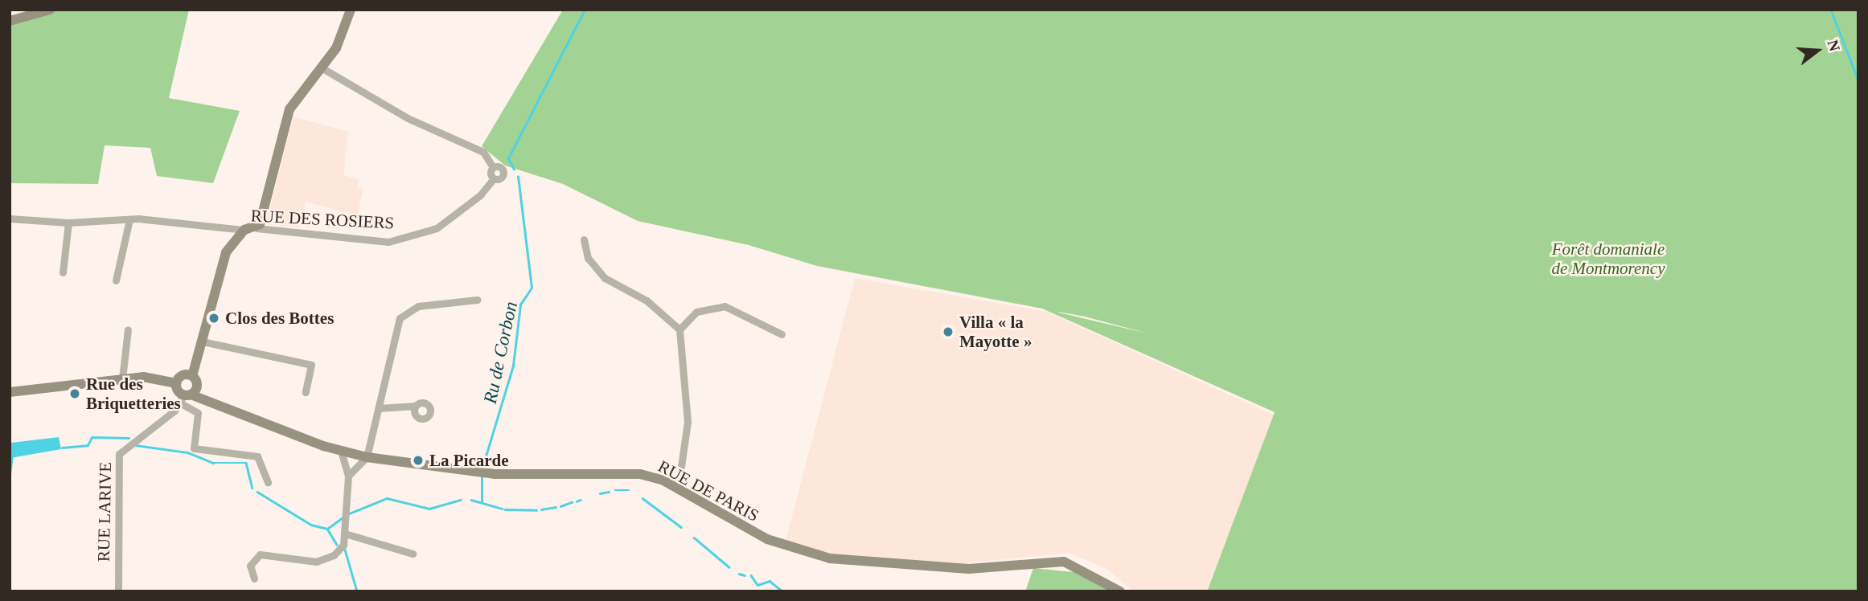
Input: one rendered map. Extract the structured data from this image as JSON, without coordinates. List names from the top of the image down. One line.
{"streets":{"main road":["RUE DES ROSIERS","RUE DE PARIS"],"street":["RUE LARIVE"]},"crossings":[["RUE DE PARIS","RUE LARIVE"]],"water":["Ru de Corbon"],"parks":["Forêt domaniale de Montmorency"],"places":["Clos des Bottes","Villa « la Mayotte »","Rue des Briquetteries","La Picarde"],"north":"right"}
